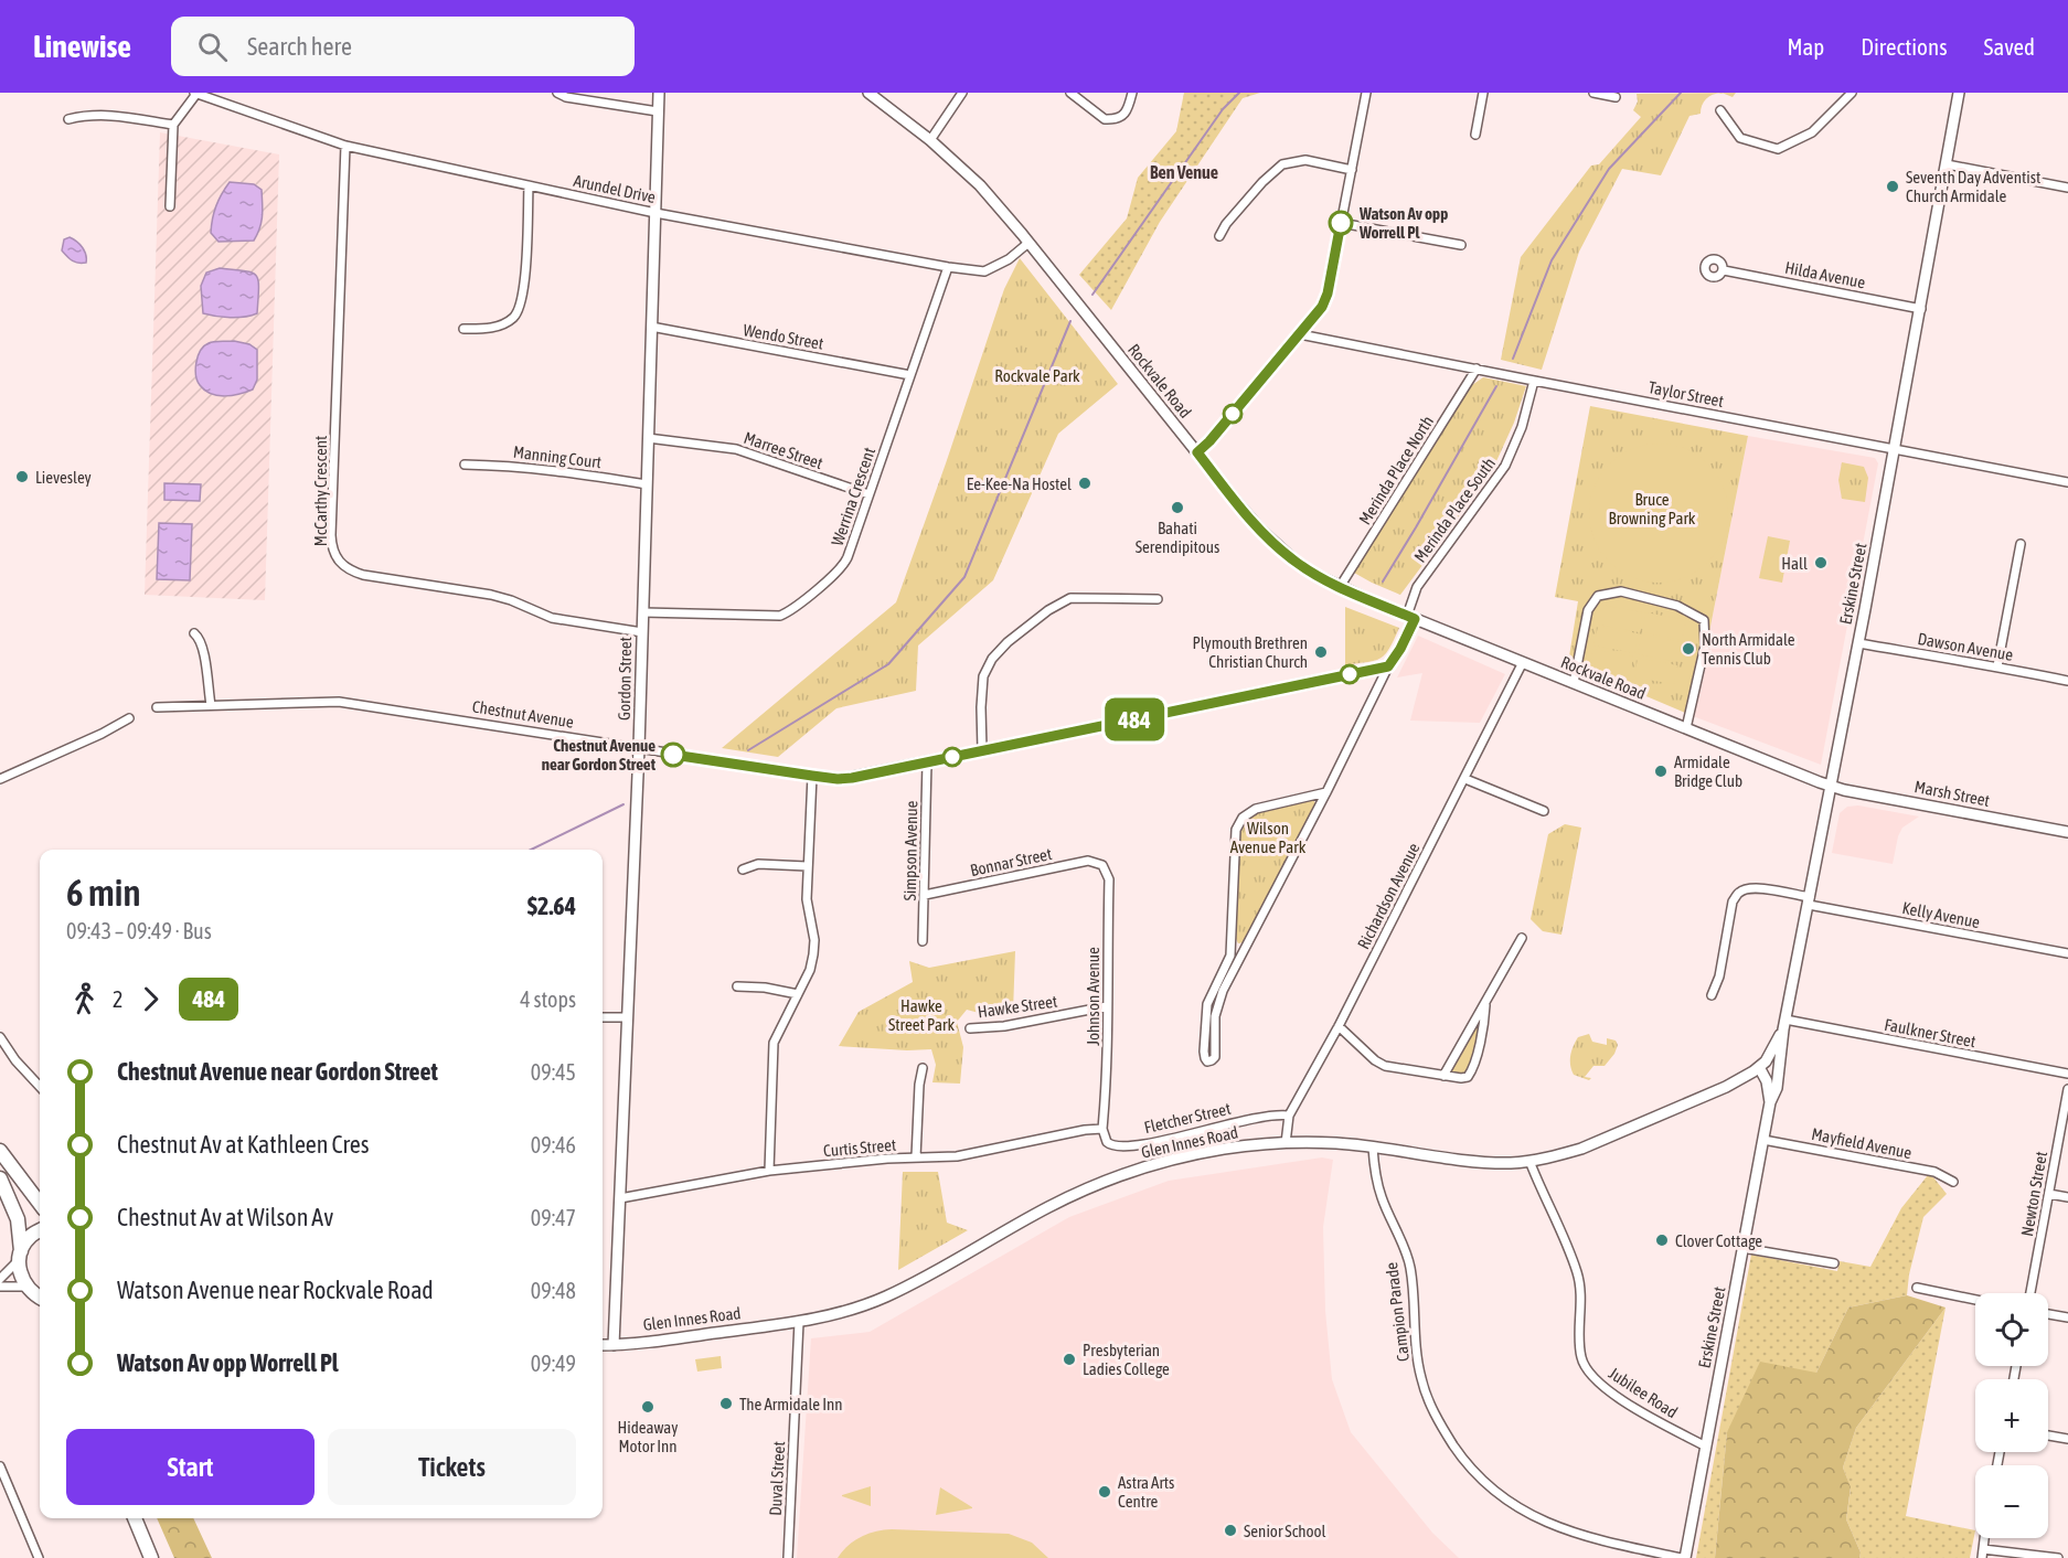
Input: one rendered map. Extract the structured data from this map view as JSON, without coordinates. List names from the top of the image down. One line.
{"streets":{"street":["Arundel Drive","Hilda Avenue","Wendo Street","Rockvale Road","Taylor Street","Marree Street","Manning Court","Merinda Place North","McCarthy Crescent","Werrina Crescent","Merinda Place South","Erskine Street","Dawson Avenue","Gordon Street","Chestnut Avenue","Marsh Street","Simpson Avenue","Bonnar Street","Richardson Avenue","Kelly Avenue","Johnson Avenue","Hawke Street","Faulkner Street","Fletcher Street","Glen Innes Road","Mayfield Avenue","Curtis Street","Newton Street","Campion Parade","Jubilee Road","Duval Street"]},"crossings":[["Arundel Drive","Rockvale Road"],["Arundel Drive","McCarthy Crescent"],["Arundel Drive","Werrina Crescent"],["Arundel Drive","Gordon Street"],["Hilda Avenue","Erskine Street"],["Wendo Street","Werrina Crescent"],["Wendo Street","Gordon Street"],["Rockvale Road","Merinda Place North"],["Rockvale Road","Merinda Place South"],["Rockvale Road","Erskine Street"],["Rockvale Road","Marsh Street"],["Rockvale Road","Richardson Avenue"],["Taylor Street","Merinda Place North"],["Taylor Street","Merinda Place South"],["Taylor Street","Erskine Street"],["Marree Street","Werrina Crescent"],["Marree Street","Gordon Street"],["Manning Court","Gordon Street"],["McCarthy Crescent","Gordon Street"],["Werrina Crescent","Gordon Street"],["Merinda Place South","Chestnut Avenue"],["Erskine Street","Dawson Avenue"],["Erskine Street","Marsh Street"],["Erskine Street","Kelly Avenue"],["Erskine Street","Faulkner Street"],["Erskine Street","Glen Innes Road"],["Erskine Street","Mayfield Avenue"],["Erskine Street","Campion Parade"],["Erskine Street","Jubilee Road"],["Gordon Street","Chestnut Avenue"],["Gordon Street","Glen Innes Road"],["Gordon Street","Curtis Street"],["Chestnut Avenue","Simpson Avenue"],["Simpson Avenue","Bonnar Street"],["Bonnar Street","Johnson Avenue"],["Richardson Avenue","Fletcher Street"],["Richardson Avenue","Glen Innes Road"],["Johnson Avenue","Hawke Street"],["Johnson Avenue","Fletcher Street"],["Johnson Avenue","Curtis Street"],["Fletcher Street","Curtis Street"],["Glen Innes Road","Campion Parade"],["Glen Innes Road","Jubilee Road"],["Glen Innes Road","Duval Street"]],"districts":["Ben Venue"],"parks":["Rockvale Park","Bruce Browning Park","Wilson Avenue Park","Hawke Street Park"],"places":["Seventh Day Adventist Church Armidale","Watson Av opp Worrell Pl","Lievesley","Ee-Kee-Na Hostel","Bahati Serendipitous","Hall","North Armidale Tennis Club","Plymouth Brethren Christian Church","Chestnut Avenue near Gordon Street","Armidale Bridge Club","Clover Cottage","Presbyterian Ladies College","The Armidale Inn","Hideaway Motor Inn","Astra Arts Centre","Senior School"],"lines":["bus line 484"],"page":{"header":"Linewise","search":"Search here","nav":["Map","Directions","Saved"],"on_map":"484","heading":["6 min","09:43 – 09:49 · Bus","$2.64"],"legs":["2","484","4 stops"],"list":[{"name":"Chestnut Avenue near Gordon Street","value":"09:45"},{"name":"Chestnut Av at Kathleen Cres","value":"09:46"},{"name":"Chestnut Av at Wilson Av","value":"09:47"},{"name":"Watson Avenue near Rockvale Road","value":"09:48"},{"name":"Watson Av opp Worrell Pl","value":"09:49"}],"map_buttons":["+","−"],"buttons":["Start","Tickets"]}}
